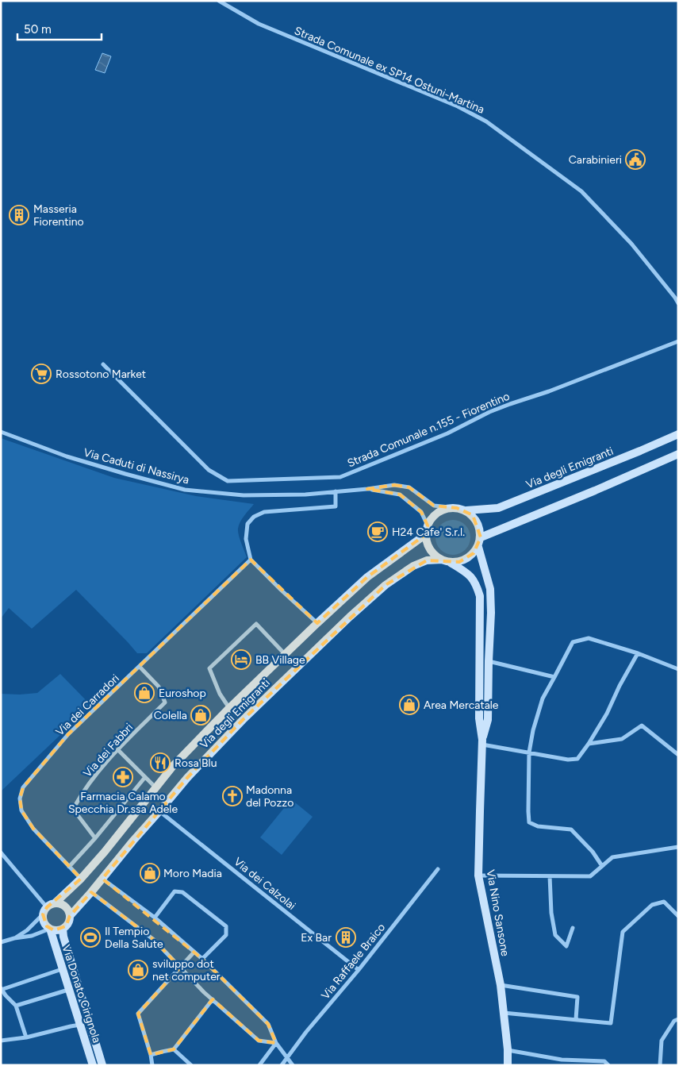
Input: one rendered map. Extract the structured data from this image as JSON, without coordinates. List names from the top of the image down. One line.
{"streets":{"main road":["Via degli Emigranti","Via Nino Sansone","Via Donato Cirignola"],"street":["Strada Comunale ex SP14 Ostuni-Martina","Strada Comunale n.155 - Fiorentino","Via Caduti di Nassirya","Via dei Carradori","Via dei Fabbri","Via dei Calzolai","Via Raffaele Braico"]},"crossings":[["Via Caduti di Nassirya","Via degli Emigranti"],["Via Caduti di Nassirya","Via Nino Sansone"],["Via degli Emigranti","Via dei Carradori"],["Via degli Emigranti","Via dei Calzolai"],["Via degli Emigranti","Via Nino Sansone"],["Via degli Emigranti","Via Donato Cirignola"],["Via dei Carradori","Via dei Fabbri"],["Via dei Calzolai","Via Raffaele Braico"]],"places":{"public building":["Carabinieri"],"building":["Masseria Fiorentino","Ex Bar"],"supermarket":["Rossotono Market"],"cafe":["H24 Cafe' S.r.l."],"hotel":["BB Village"],"shop":["Euroshop","Area Mercatale","Colella","Moro Madia","sviluppo dot net computer"],"restaurant":["Rosa Blu"],"pharmacy":["Farmacia Calamo Specchia Dr.ssa Adele"],"church":["Madonna del Pozzo"],"sports":["Il Tempio Della Salute"]},"scale_bar":"50 m"}
